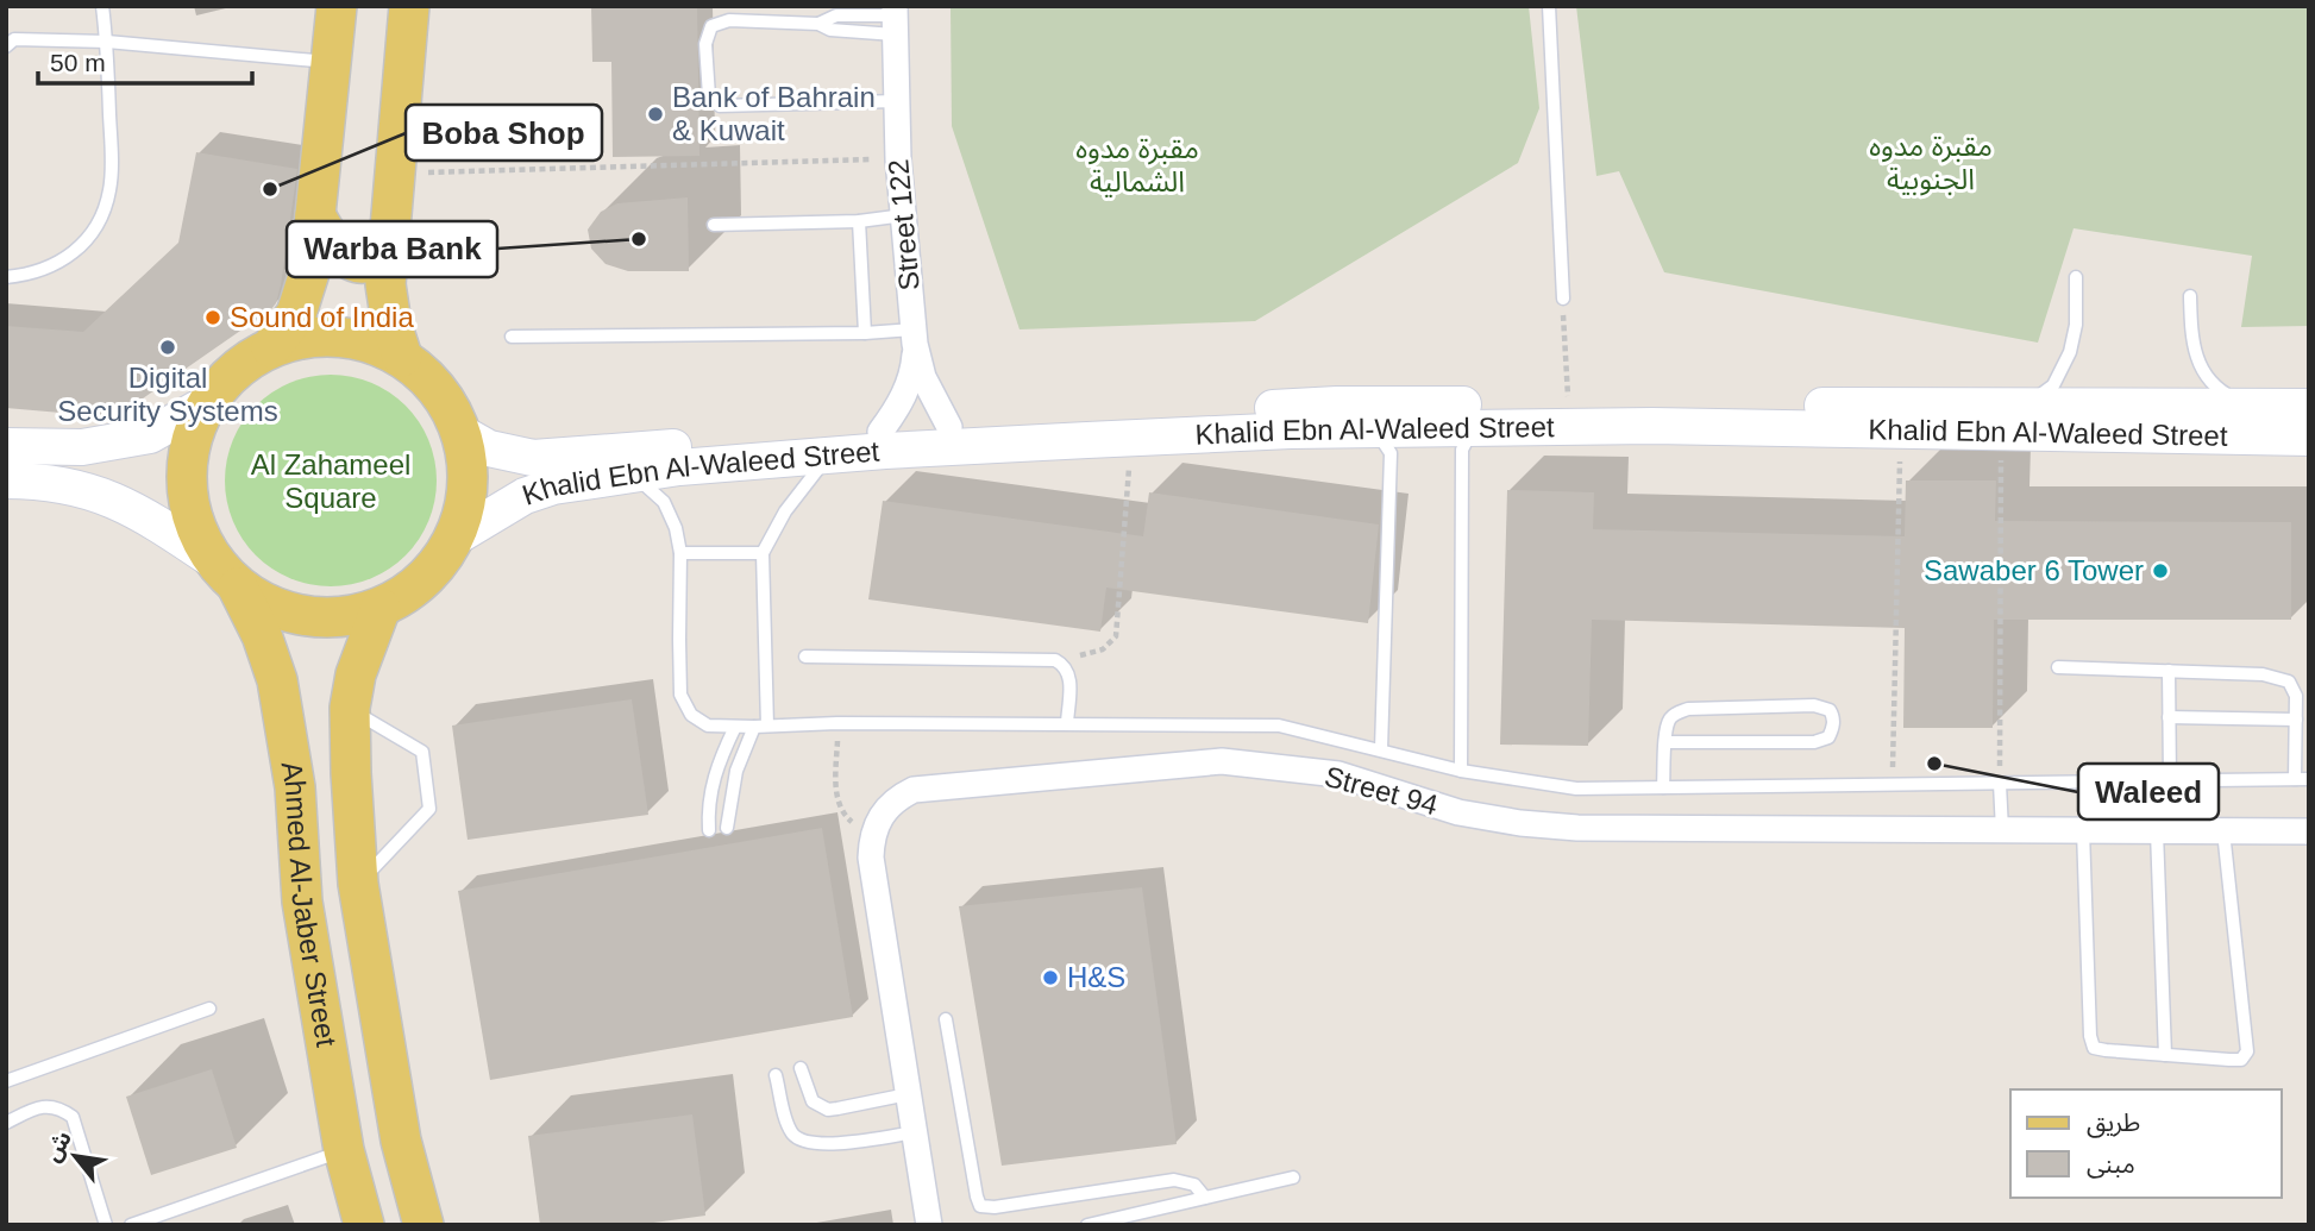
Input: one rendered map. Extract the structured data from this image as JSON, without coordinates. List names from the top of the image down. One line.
{"streets":{"main road":["Khalid Ebn Al-Waleed Street","Ahmed Al-Jaber Street"],"street":["Street 122","Street 94"]},"crossings":[["Street 122","Khalid Ebn Al-Waleed Street"],["Khalid Ebn Al-Waleed Street","Ahmed Al-Jaber Street"]],"parks":["مقبرة مدوه الجنوبية","مقبرة مدوه الشمالية","Al Zahameel Square"],"places":["Bank of Bahrain & Kuwait","Boba Shop","Warba Bank","Sound of India","Digital Security Systems","Sawaber 6 Tower","Waleed","H&S"],"legend":["طريق","مبنى"],"scale_bar":"50 m","north":"top left"}
